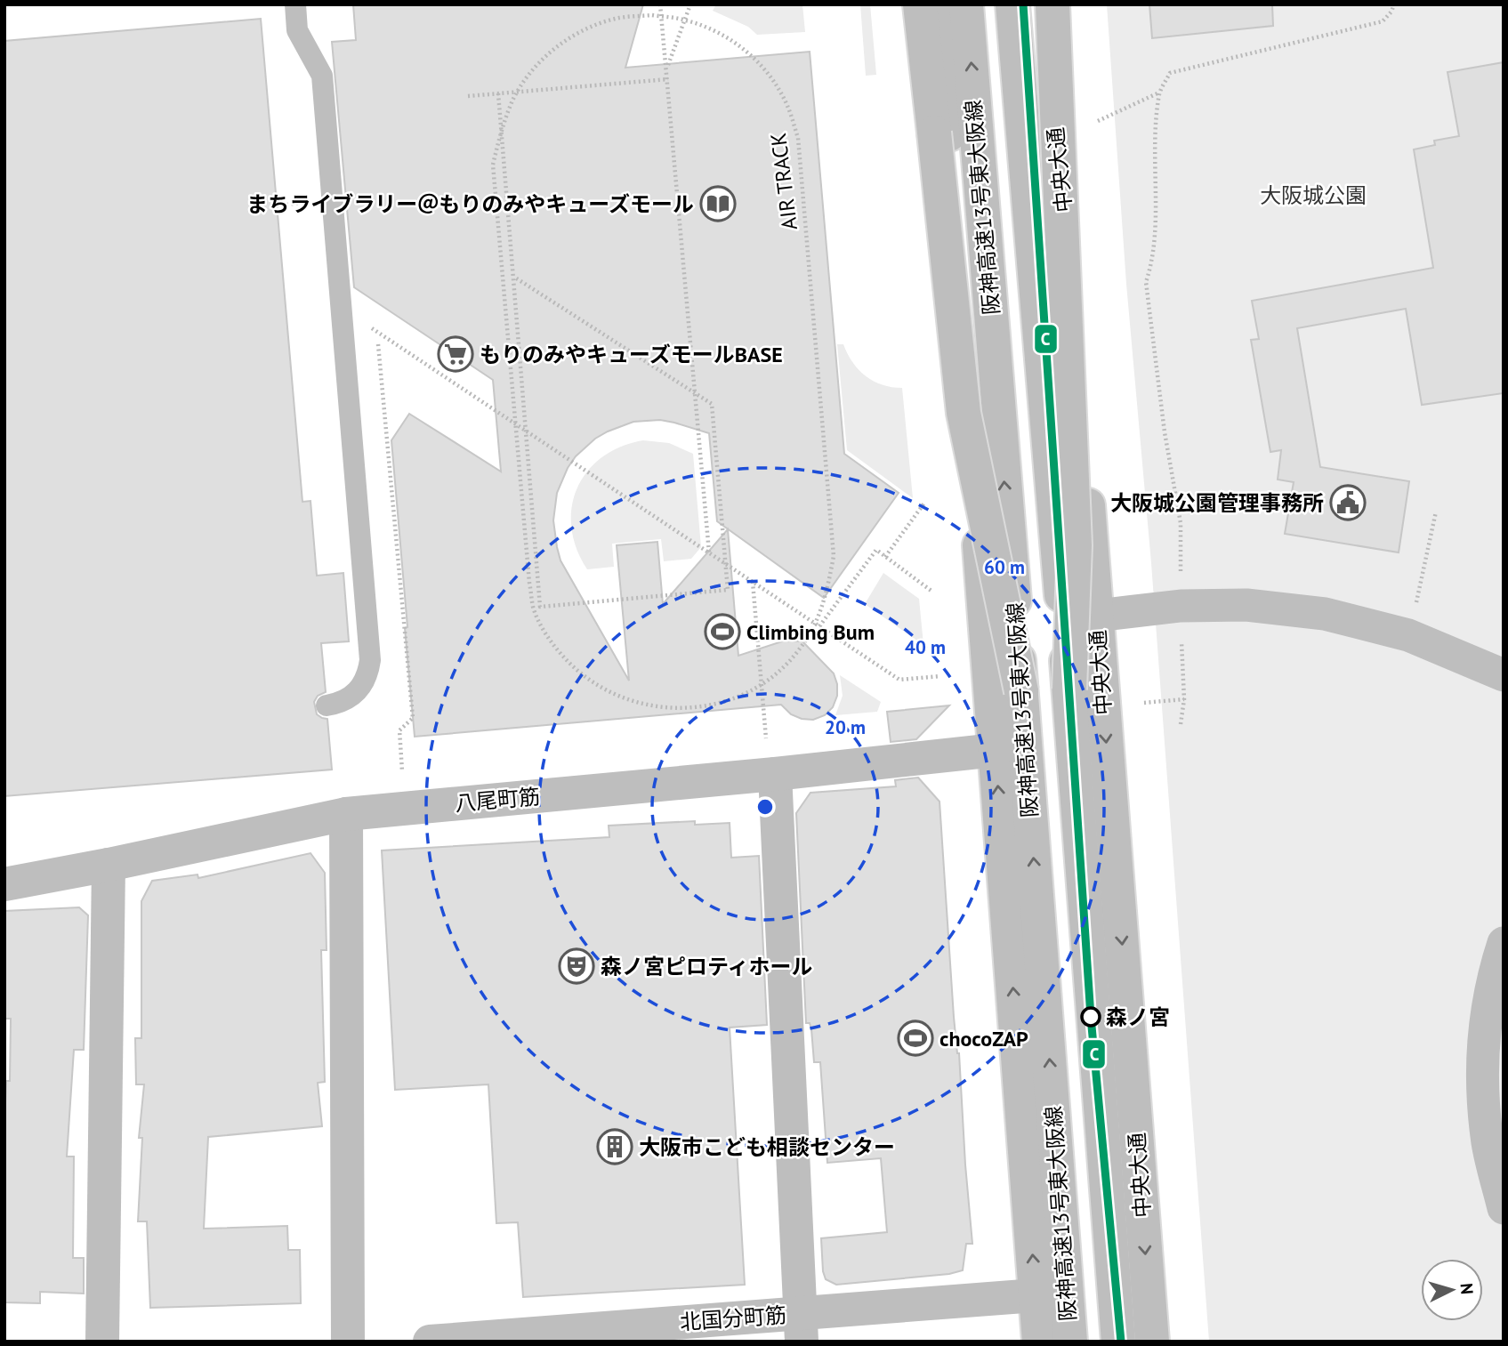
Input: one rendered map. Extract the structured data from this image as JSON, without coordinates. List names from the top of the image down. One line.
{"streets":{"main road":["中央大通","阪神高速13号東大阪線","八尾町筋","北国分町筋"],"path":["AIR TRACK"]},"parks":["大阪城公園"],"places":{"library":["まちライブラリー＠もりのみやキューズモール"],"supermarket":["もりのみやキューズモールBASE"],"public building":["大阪城公園管理事務所"],"sports":["Climbing Bum","chocoZAP"],"theatre":["森ノ宮ピロティホール"],"other":["森ノ宮"],"building":["大阪市こども相談センター"]},"lines":["transit line C"],"north":"right","rings":["60 m","40 m","20 m"]}
